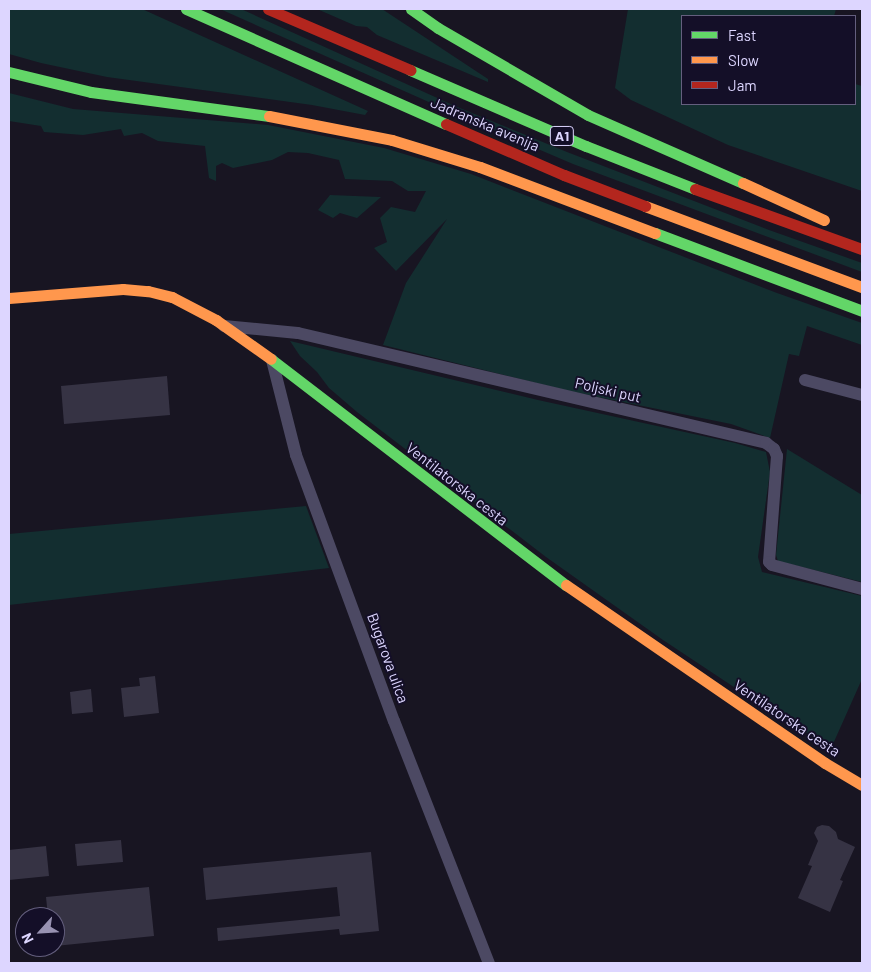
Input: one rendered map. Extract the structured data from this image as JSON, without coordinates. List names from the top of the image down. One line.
{"streets":{"main road":["Jadranska avenija","A1","Ventilatorska cesta"],"street":["Poljski put","Bugarova ulica"]},"crossings":[["Poljski put","Ventilatorska cesta"],["Ventilatorska cesta","Bugarova ulica"]],"legend":["Fast","Slow","Jam"],"north":"bottom left"}
